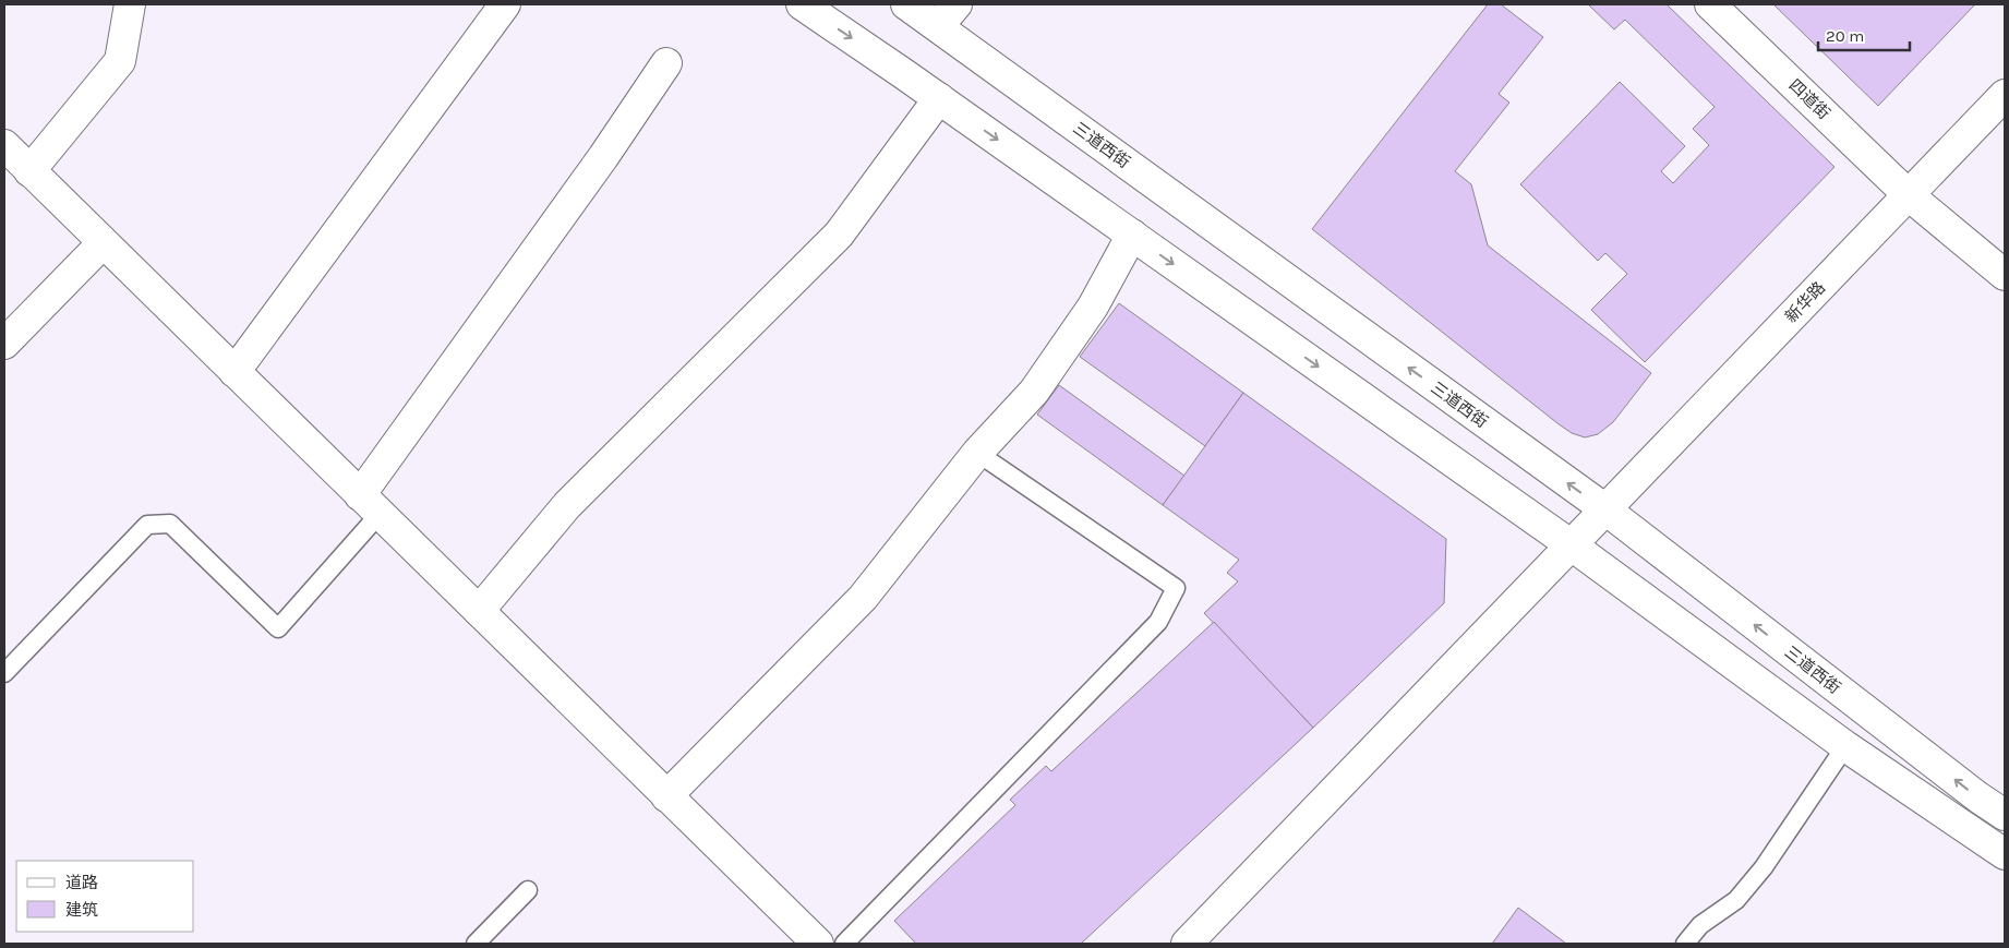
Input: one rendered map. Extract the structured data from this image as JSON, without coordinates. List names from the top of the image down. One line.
{"streets":{"street":["四道街","三道西街","新华路"]},"crossings":[["四道街","新华路"],["三道西街","新华路"]],"legend":["道路","建筑"],"scale_bar":"20 m"}
